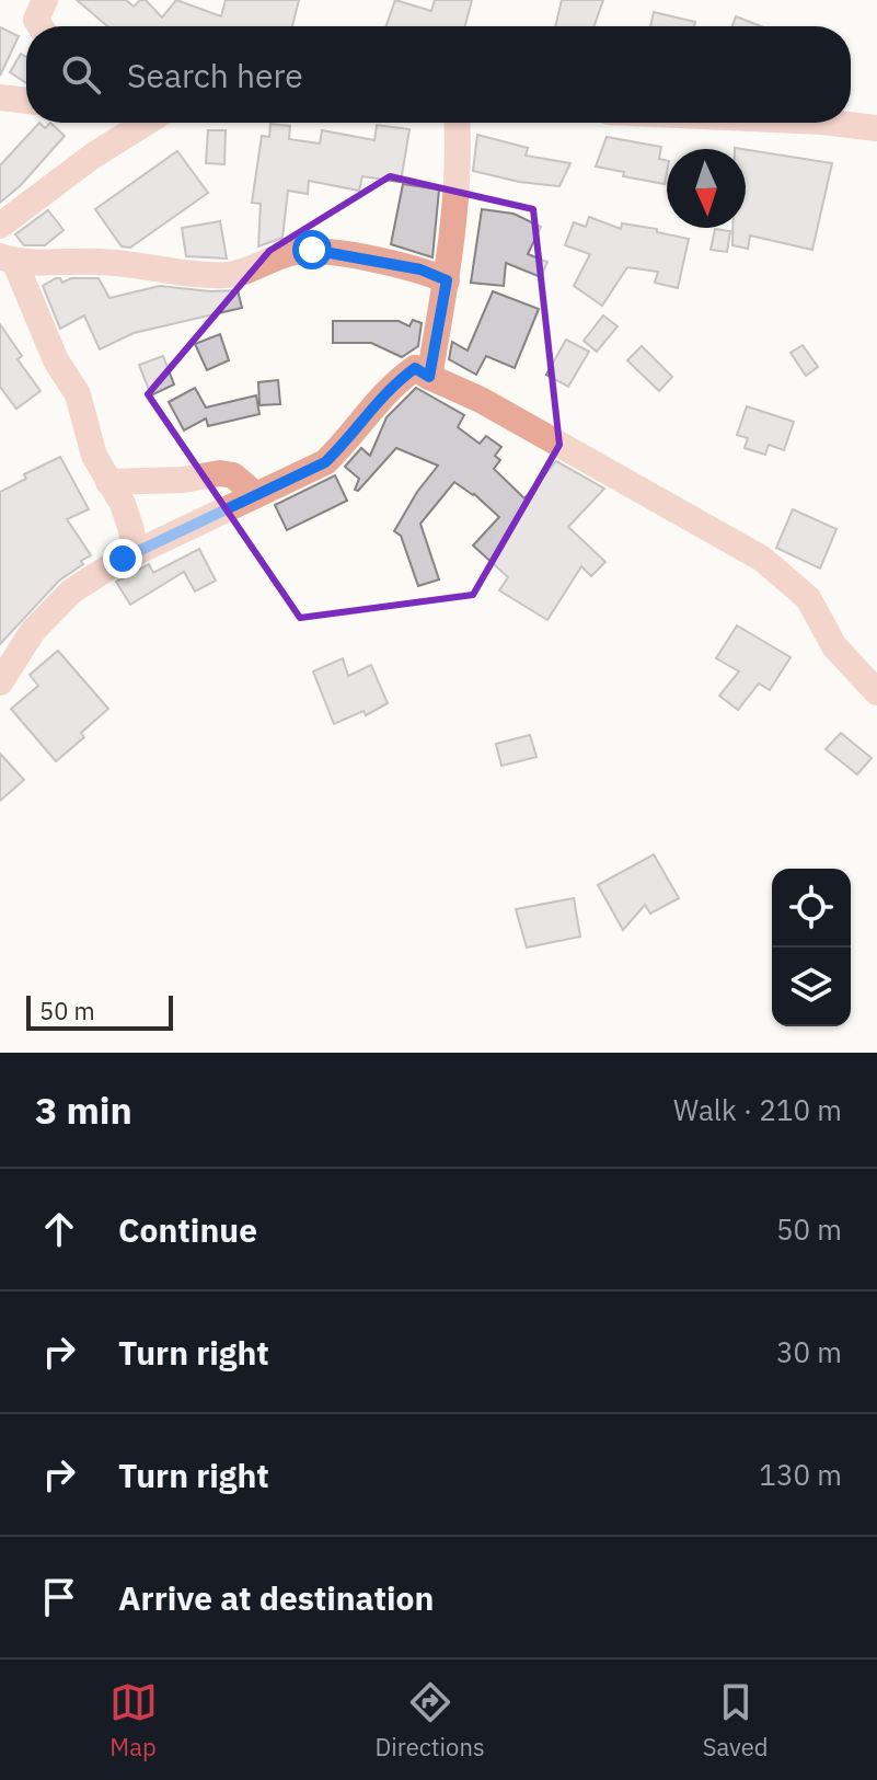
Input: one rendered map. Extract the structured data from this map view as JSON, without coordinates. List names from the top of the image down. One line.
{"scale_bar":"50 m","north":"bottom","page":{"search":"Search here","scale":"50 m","heading":["3 min","Walk · 210 m"],"list":[["Continue","50 m"],["Turn right","30 m"],["Turn right","130 m"],"Arrive at destination"],"nav":["Map","Directions","Saved"]}}
